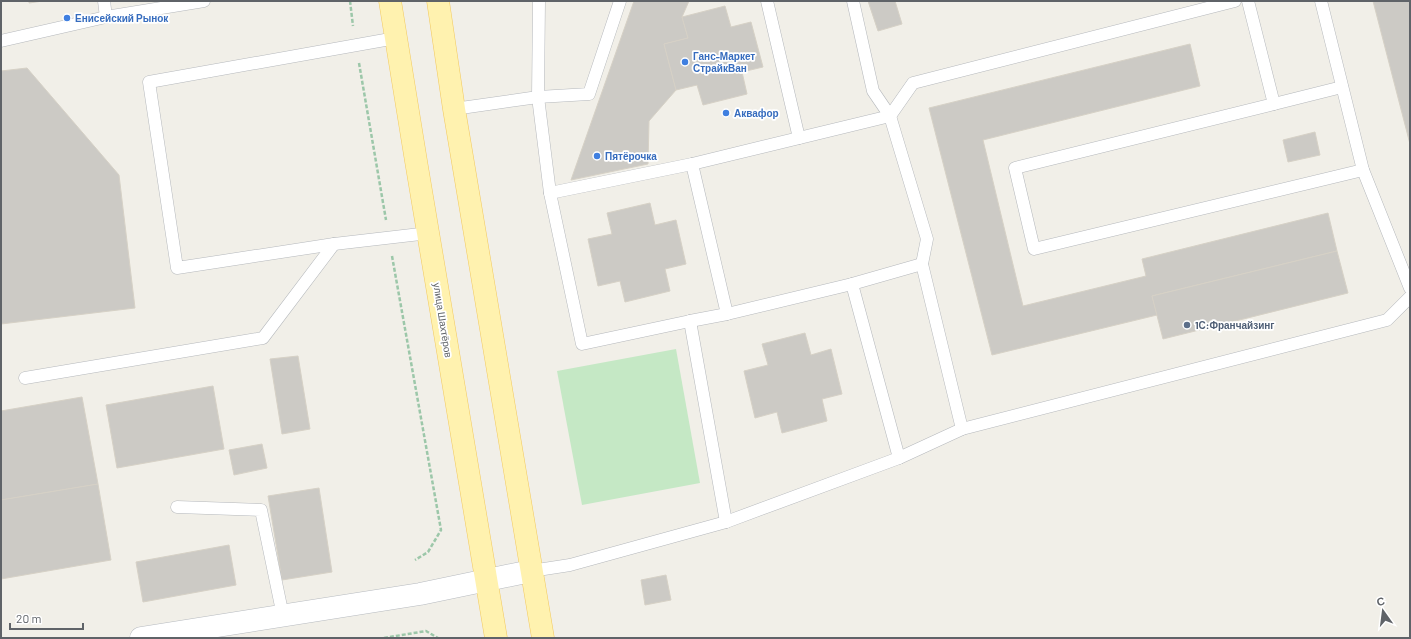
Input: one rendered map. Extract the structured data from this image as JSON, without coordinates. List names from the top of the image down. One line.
{"streets":{"main road":["улица Шахтёров"]},"places":["Енисейский Рынок","Ганс-Маркет СтрайкВан","Аквафор","Пятёрочка","1С:Франчайзинг"],"scale_bar":"20 m","north":"top"}
